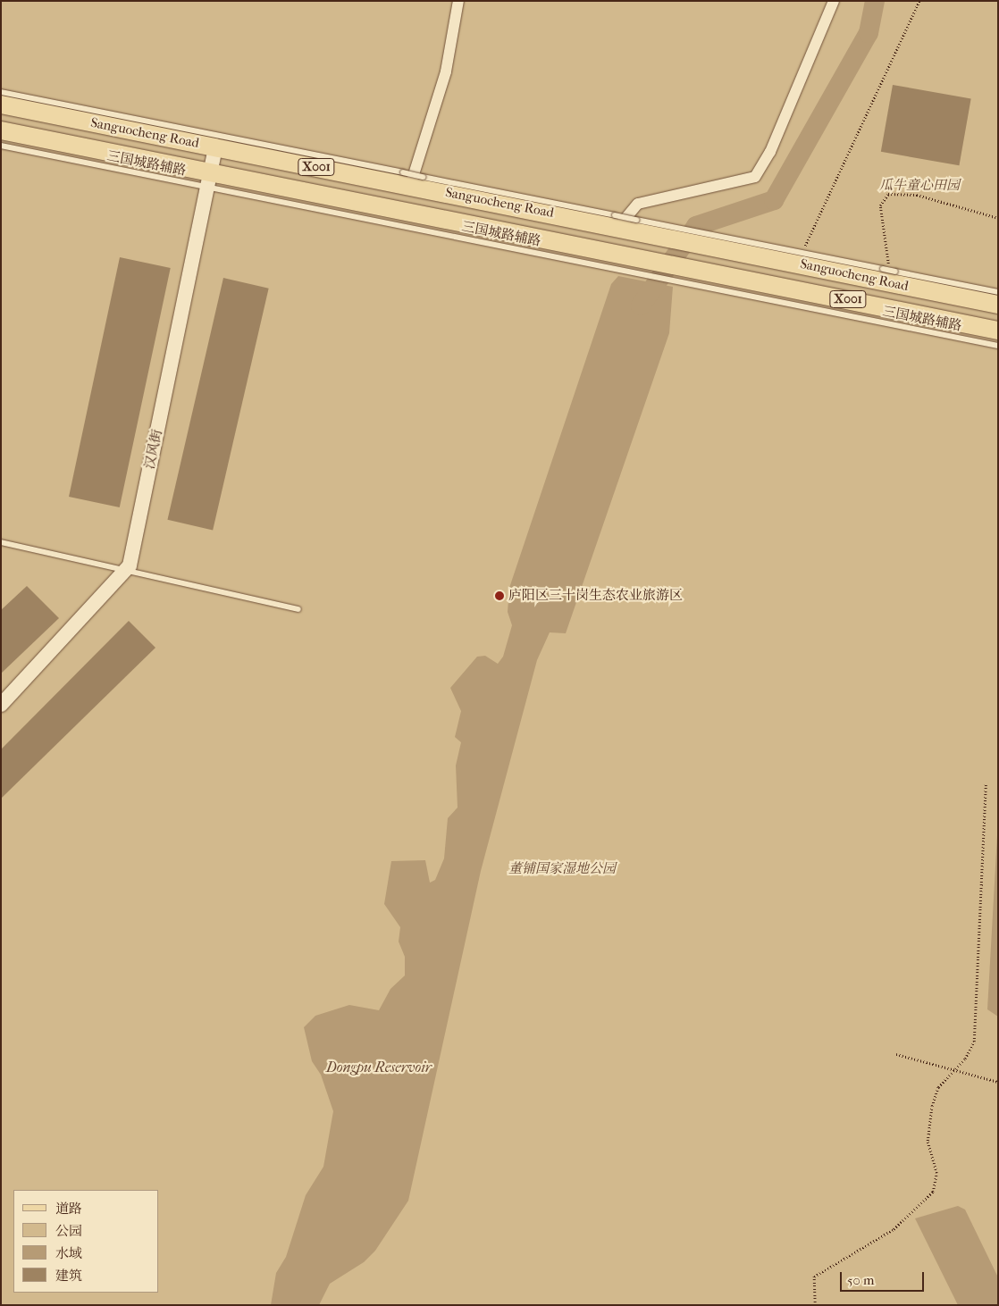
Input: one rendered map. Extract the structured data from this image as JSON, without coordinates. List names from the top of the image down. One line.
{"streets":{"main road":["Sanguocheng Road","X001"],"street":["汉风街"],"lane":["三国城路辅路"]},"crossings":[["Sanguocheng Road","三国城路辅路"],["Sanguocheng Road","汉风街"],["三国城路辅路","汉风街"]],"water":["Dongpu Reservoir"],"parks":["瓜牛童心田园","董铺国家湿地公园"],"places":["庐阳区三十岗生态农业旅游区"],"legend":["道路","公园","水域","建筑"],"scale_bar":"50 m"}
